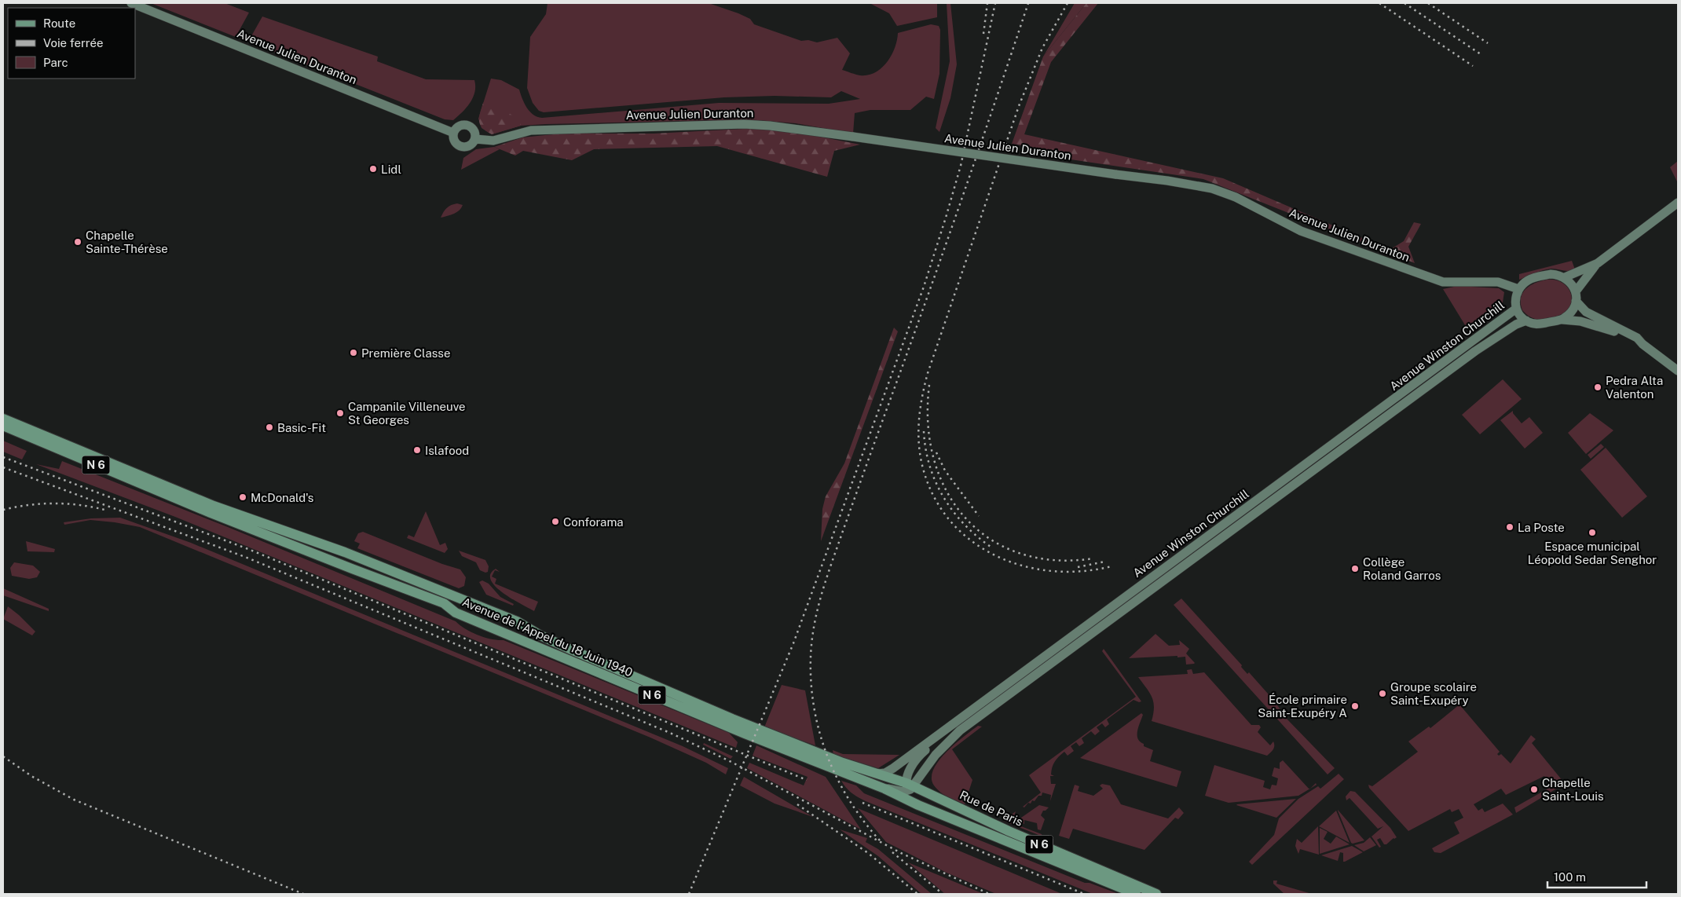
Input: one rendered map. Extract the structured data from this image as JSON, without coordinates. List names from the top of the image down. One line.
{"streets":{"main road":["Avenue Julien Duranton","Avenue Winston Churchill","N 6","Avenue de l'Appel du 18 Juin 1940","Rue de Paris"]},"crossings":[["Avenue Julien Duranton","Avenue Winston Churchill"],["Avenue Winston Churchill","N 6"],["Avenue Winston Churchill","Avenue de l'Appel du 18 Juin 1940"],["Avenue Winston Churchill","Rue de Paris"],["N 6","Avenue de l'Appel du 18 Juin 1940"],["N 6","Rue de Paris"],["Avenue de l'Appel du 18 Juin 1940","Rue de Paris"]],"places":["Lidl","Chapelle Sainte-Thérèse","Première Classe","Pedra Alta Valenton","Campanile Villeneuve St Georges","Basic-Fit","Islafood","McDonald's","Conforama","La Poste","Espace municipal Léopold Sedar Senghor","Collège Roland Garros","Groupe scolaire Saint-Exupéry","École primaire Saint-Exupéry A","Chapelle Saint-Louis"],"legend":["Route","Voie ferrée","Parc"],"scale_bar":"100 m"}
